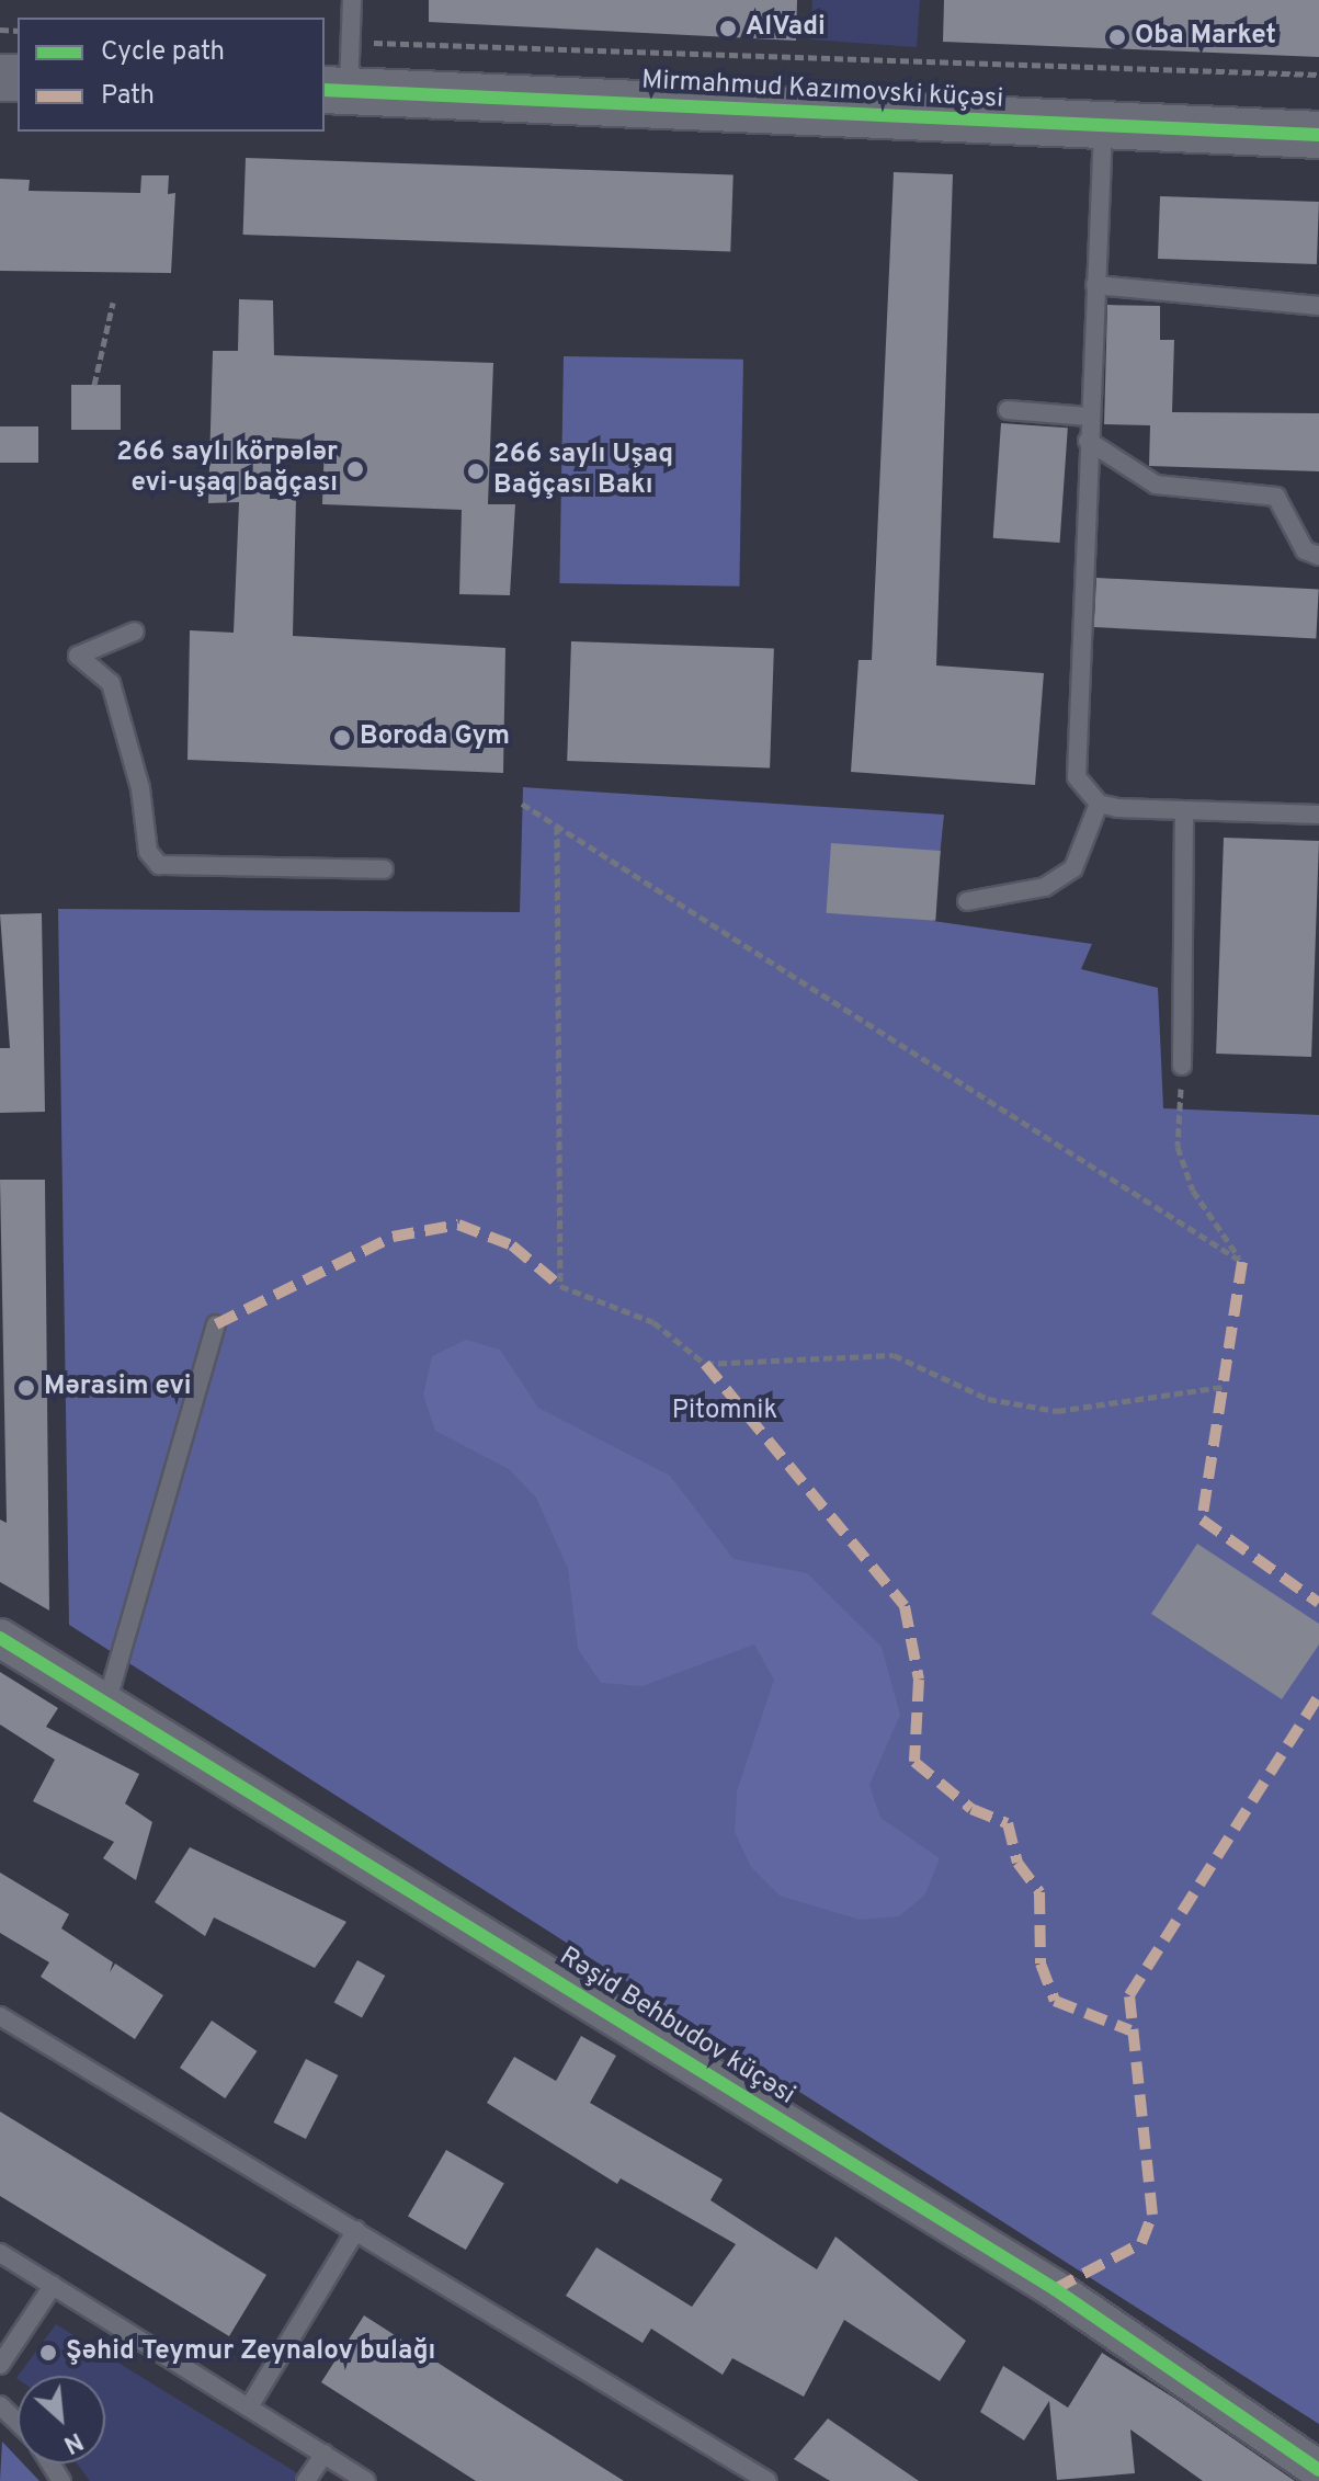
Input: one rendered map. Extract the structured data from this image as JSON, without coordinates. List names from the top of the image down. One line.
{"streets":{"street":["Mirmahmud Kazımovski küçəsi","Rəşid Behbudov küçəsi"]},"parks":["Pitomnik"],"places":["AlVadi","Oba Market","266 saylı körpələr evi-uşaq bağçası","266 saylı Uşaq Bağçası Bakı","Boroda Gym","Mərasim evi","Şəhid Teymur Zeynalov bulağı"],"legend":["Cycle path","Path"],"north":"bottom right"}
